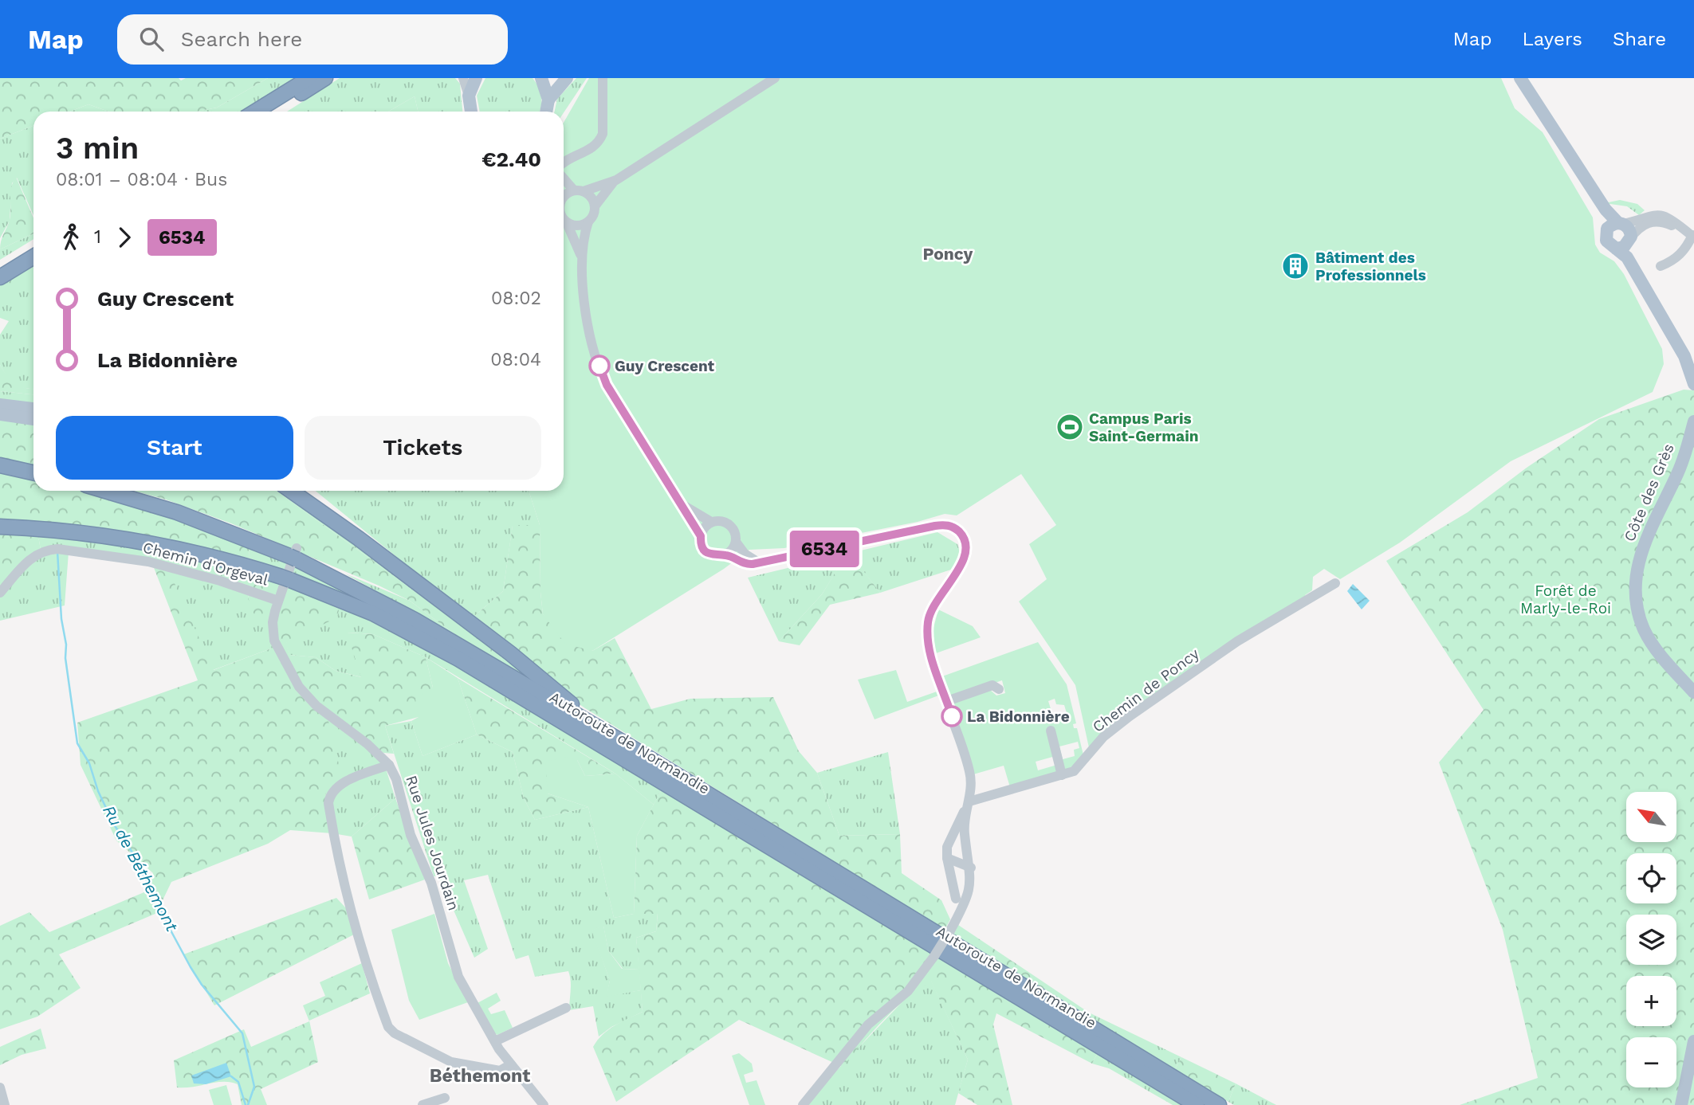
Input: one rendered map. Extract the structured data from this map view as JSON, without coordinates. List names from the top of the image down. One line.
{"streets":{"highway":["Autoroute de Normandie"],"main road":["Côte des Grès"],"street":["Chemin d'Orgeval","Chemin de Poncy","Rue Jules Jourdain"]},"crossings":[["Chemin d'Orgeval","Rue Jules Jourdain"],["Autoroute de Normandie","Rue Jules Jourdain"]],"districts":["Poncy","Béthemont"],"water":["Ru de Béthemont"],"parks":["Forêt de Marly-le-Roi"],"places":{"building":["Bâtiment des Professionnels"],"other":["Guy Crescent","La Bidonnière"],"sports":["Campus Paris Saint-Germain"]},"lines":["bus line 6534"],"north":"top left","page":{"header":"Map","search":"Search here","nav":["Map","Layers","Share"],"on_map":"6534","heading":["3 min","08:01 – 08:04 · Bus","€2.40"],"legs":["1","6534"],"list":[{"name":"Guy Crescent","value":"08:02"},{"name":"La Bidonnière","value":"08:04"}],"buttons":["Start","Tickets"],"map_buttons":["+","−"]}}
